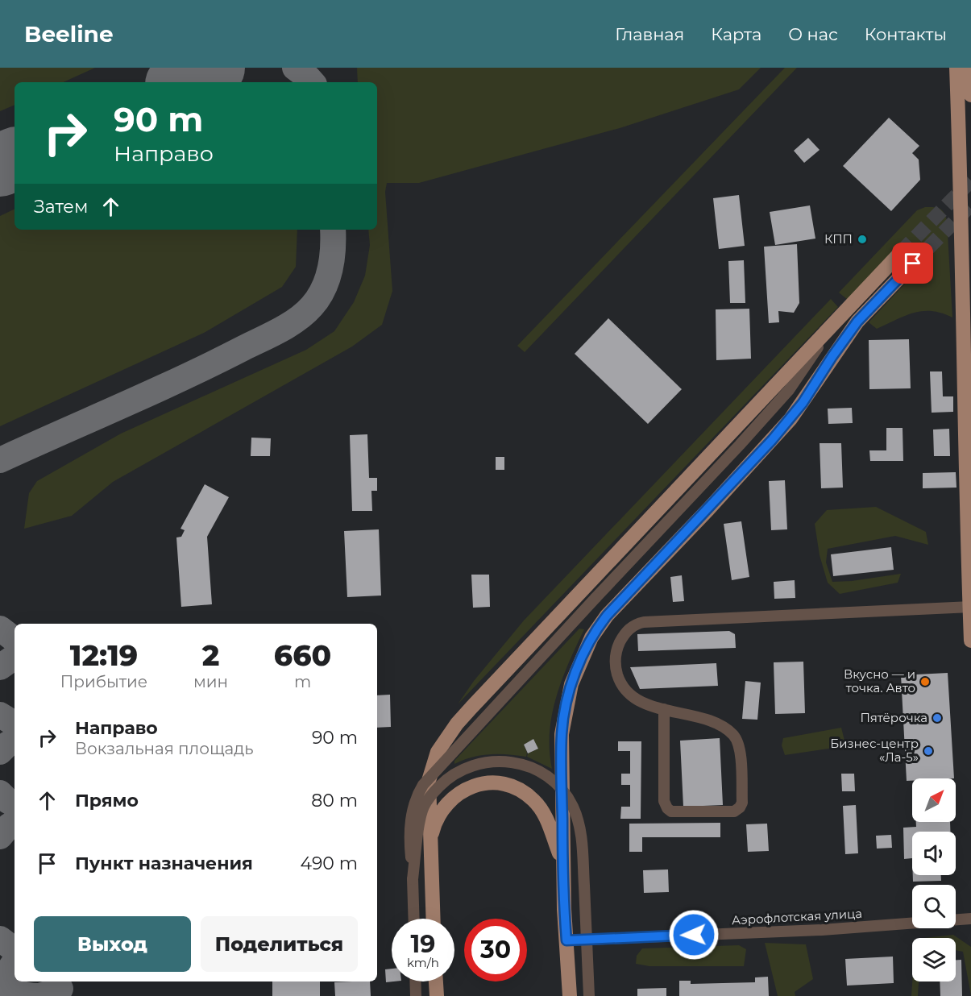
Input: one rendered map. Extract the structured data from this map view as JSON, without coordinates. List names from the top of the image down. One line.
{"streets":{"street":["Аэрофлотская улица"]},"places":["КПП","Вкусно — и точка. Авто","Пятёрочка","Бизнес-центр «Ла-5»"],"north":"top right","page":{"header":"Beeline","nav":["Главная","Карта","О нас","Контакты"],"turn":["90 m","Направо"],"then":"Затем","eta":["12:19","Прибытие","2","мин","660","m"],"list":[{"name":"Направо","note":"Вокзальная площадь","value":"90 m"},{"name":"Прямо","value":"80 m"},{"name":"Пункт назначения","value":"490 m"}],"buttons":["Выход","Поделиться"],"speed":"19 km/h","limit":"30"}}
